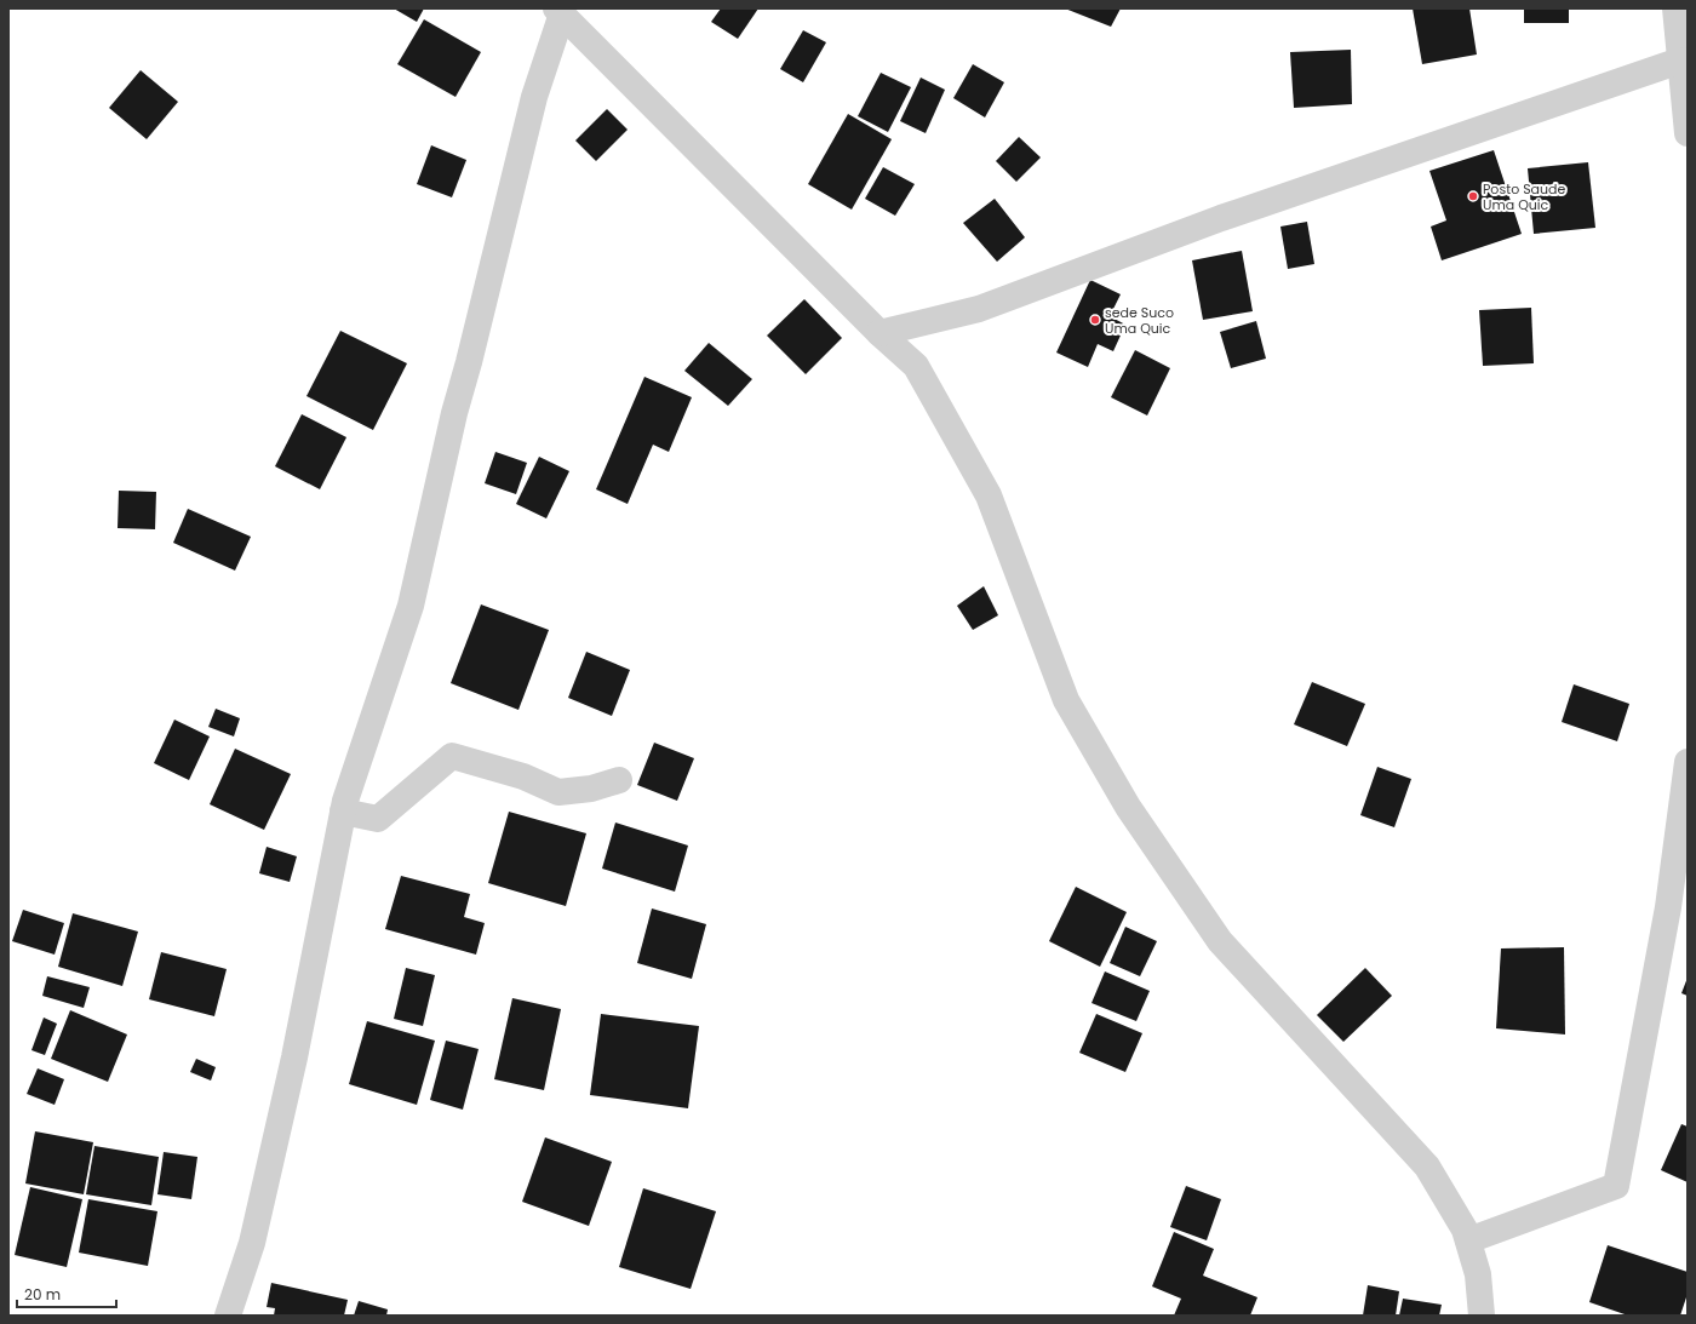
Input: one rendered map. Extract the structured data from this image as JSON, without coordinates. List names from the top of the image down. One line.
{"places":["Posto Saude Uma Quic","sede Suco Uma Quic"],"scale_bar":"20 m"}
